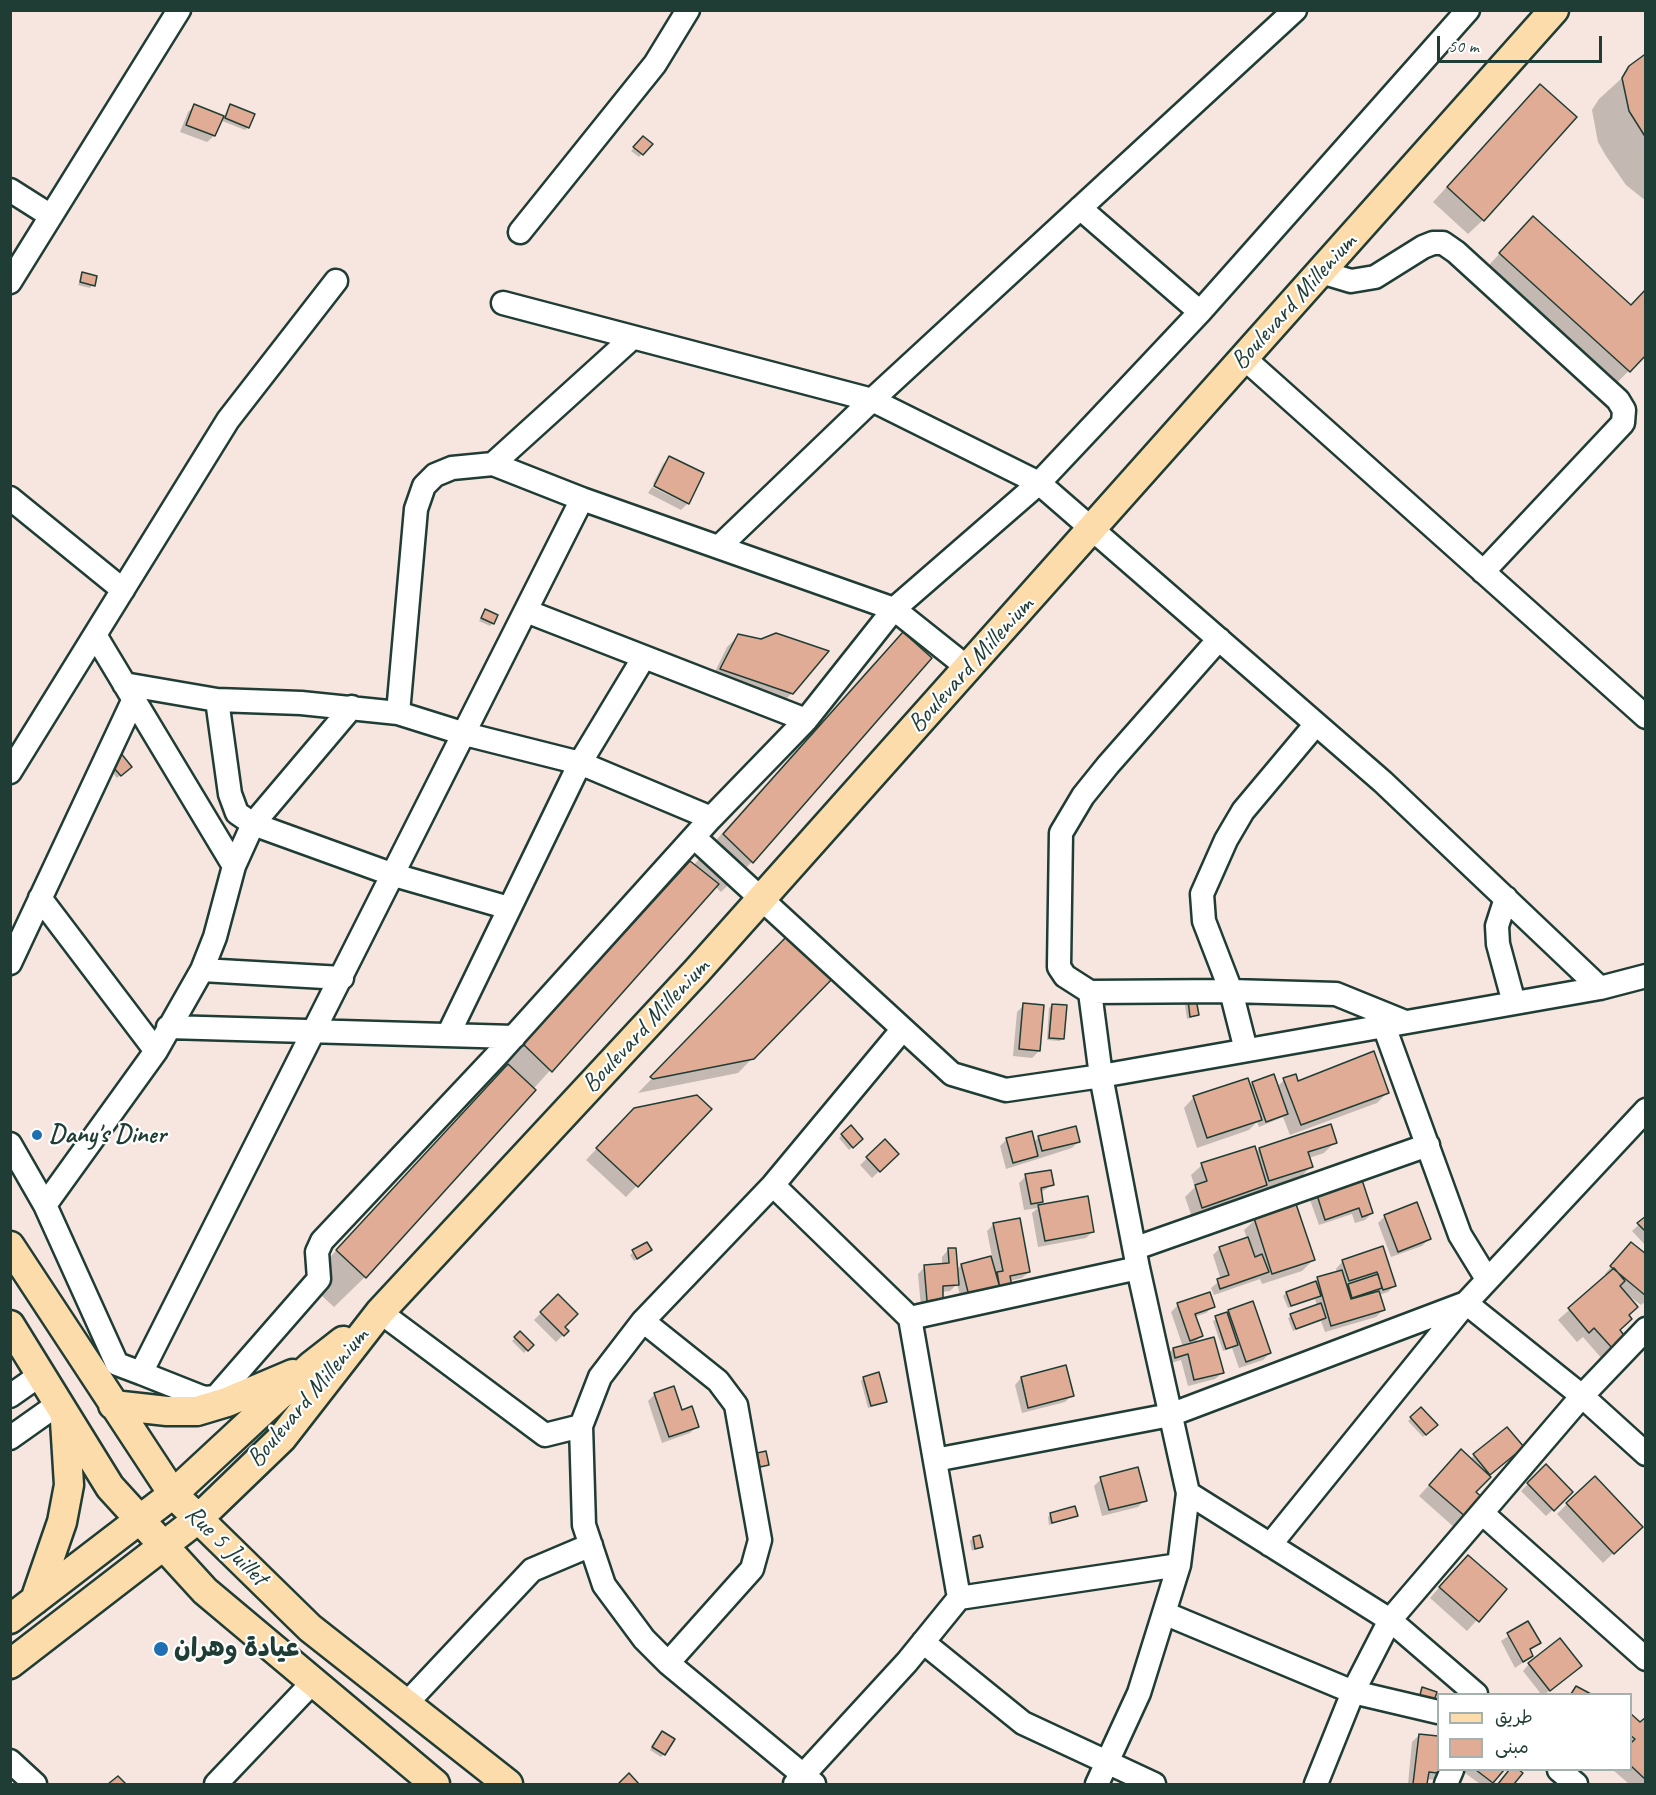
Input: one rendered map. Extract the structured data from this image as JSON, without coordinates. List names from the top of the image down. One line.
{"streets":{"main road":["Boulevard Millenium","Rue 5 Juillet"]},"crossings":[["Boulevard Millenium","Rue 5 Juillet"]],"places":["Dany's Diner","عيادة وهران"],"legend":["طريق","مبنى"],"scale_bar":"50 m"}
